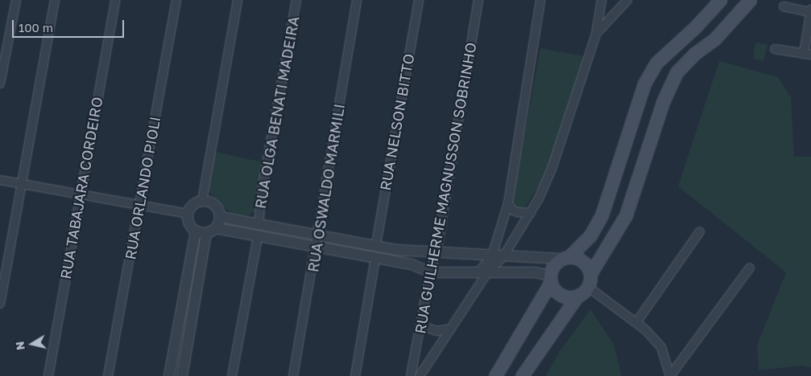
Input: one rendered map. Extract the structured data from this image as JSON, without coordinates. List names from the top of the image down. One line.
{"streets":{"street":["RUA OLGA BENATI MADEIRA","RUA NELSON BITTO","RUA TABAJARA CORDEIRO","RUA ORLANDO PIOLI","RUA OSWALDO MARMILI","RUA GUILHERME MAGNUSSON SOBRINHO"]},"scale_bar":"100 m","north":"left"}
